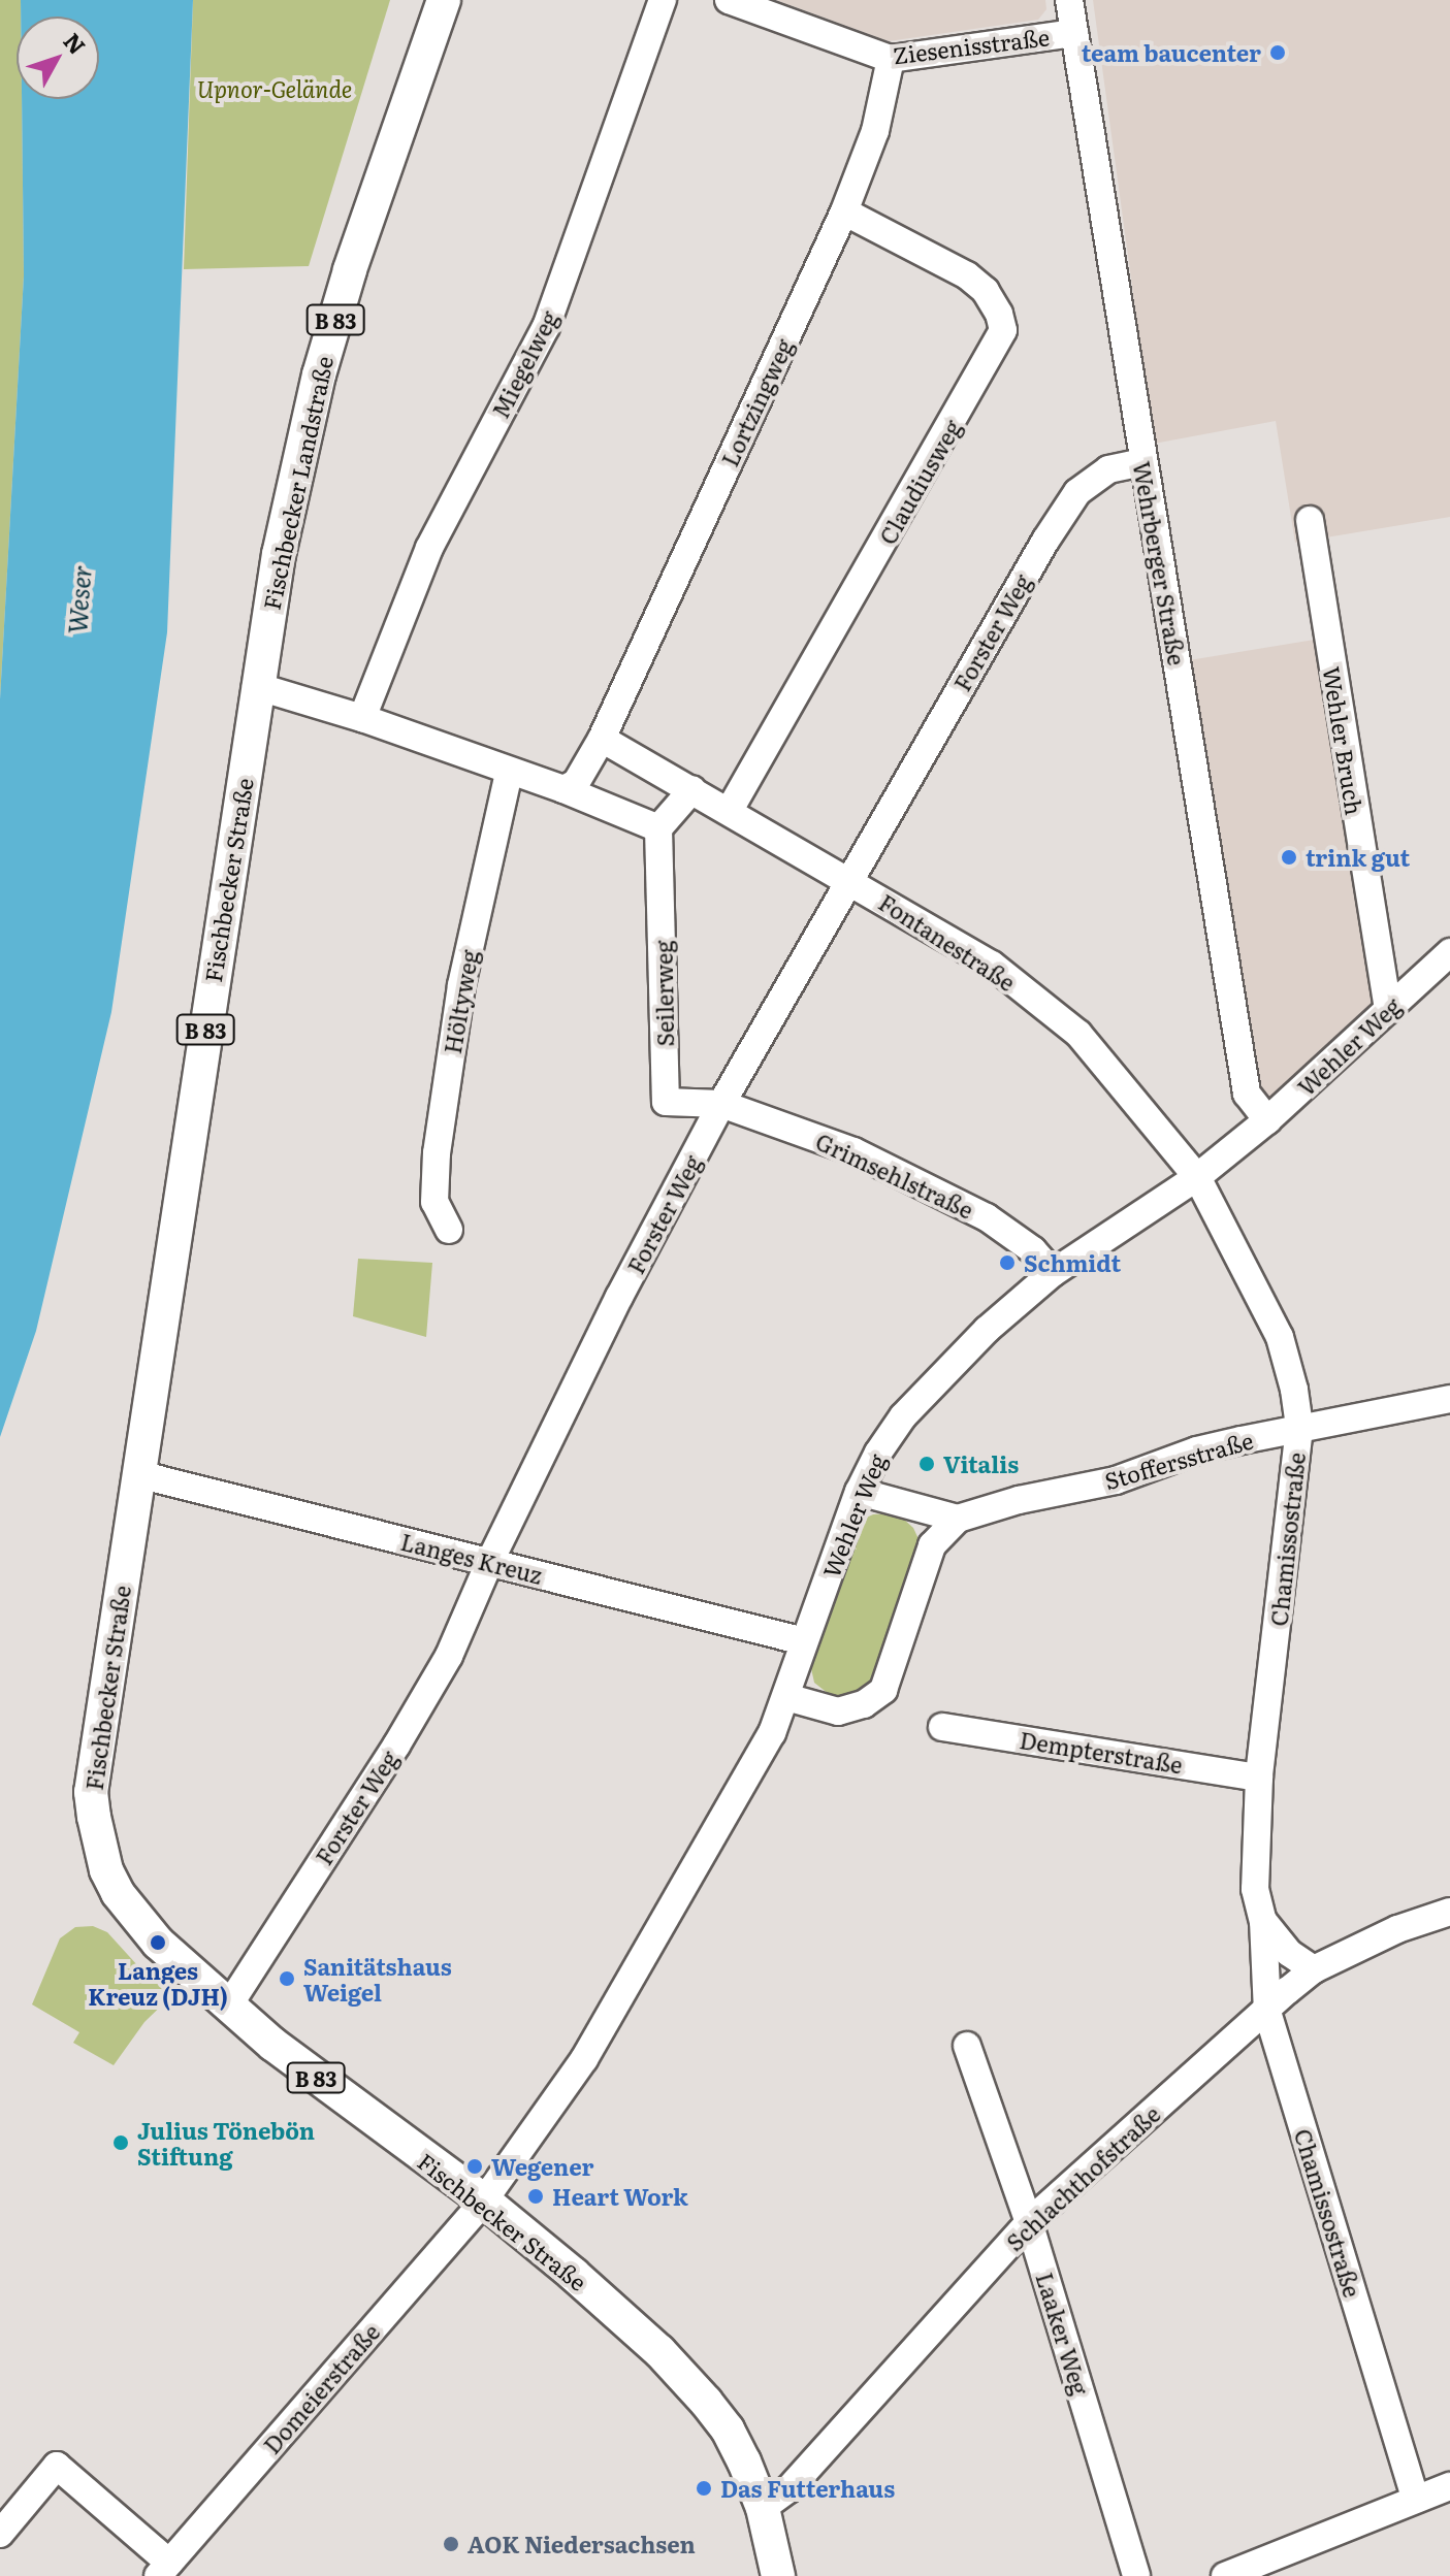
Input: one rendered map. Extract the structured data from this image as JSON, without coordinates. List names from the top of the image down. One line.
{"streets":{"main road":["B 83","Fischbecker Landstraße","Fischbecker Straße"],"street":["Ziesenisstraße","Miegelweg","Lortzingweg","Claudiusweg","Wehrberger Straße","Forster Weg","Wehler Bruch","Fontanestraße","Seilerweg","Höltyweg","Wehler Weg","Grimsehlstraße","Stoffersstraße","Chamissostraße","Langes Kreuz","Dempterstraße","Schlachthofstraße","Laaker Weg","Domeierstraße"]},"crossings":[["Ziesenisstraße","Lortzingweg"],["Ziesenisstraße","Wehrberger Straße"],["B 83","Fischbecker Straße"],["B 83","Schlachthofstraße"],["Lortzingweg","Claudiusweg"],["Lortzingweg","Fontanestraße"],["Claudiusweg","Fontanestraße"],["Fischbecker Landstraße","Fischbecker Straße"],["Wehrberger Straße","Forster Weg"],["Wehrberger Straße","Wehler Weg"],["Forster Weg","Fischbecker Straße"],["Forster Weg","Fontanestraße"],["Forster Weg","Seilerweg"],["Forster Weg","Grimsehlstraße"],["Forster Weg","Langes Kreuz"],["Wehler Bruch","Wehler Weg"],["Fischbecker Straße","Wehler Weg"],["Fischbecker Straße","Langes Kreuz"],["Fischbecker Straße","Schlachthofstraße"],["Fischbecker Straße","Domeierstraße"],["Fontanestraße","Wehler Weg"],["Fontanestraße","Chamissostraße"],["Seilerweg","Grimsehlstraße"],["Wehler Weg","Grimsehlstraße"],["Wehler Weg","Chamissostraße"],["Wehler Weg","Langes Kreuz"],["Wehler Weg","Domeierstraße"],["Stoffersstraße","Chamissostraße"],["Chamissostraße","Dempterstraße"],["Chamissostraße","Schlachthofstraße"],["Schlachthofstraße","Laaker Weg"]],"water":["Weser"],"parks":["Upnor-Gelände"],"places":["team baucenter","trink gut","Schmidt","Vitalis","Langes Kreuz (DJH)","Sanitätshaus Weigel","Julius Tönebön Stiftung","Wegener","Heart Work","Das Futterhaus","AOK Niedersachsen"],"north":"top right"}
